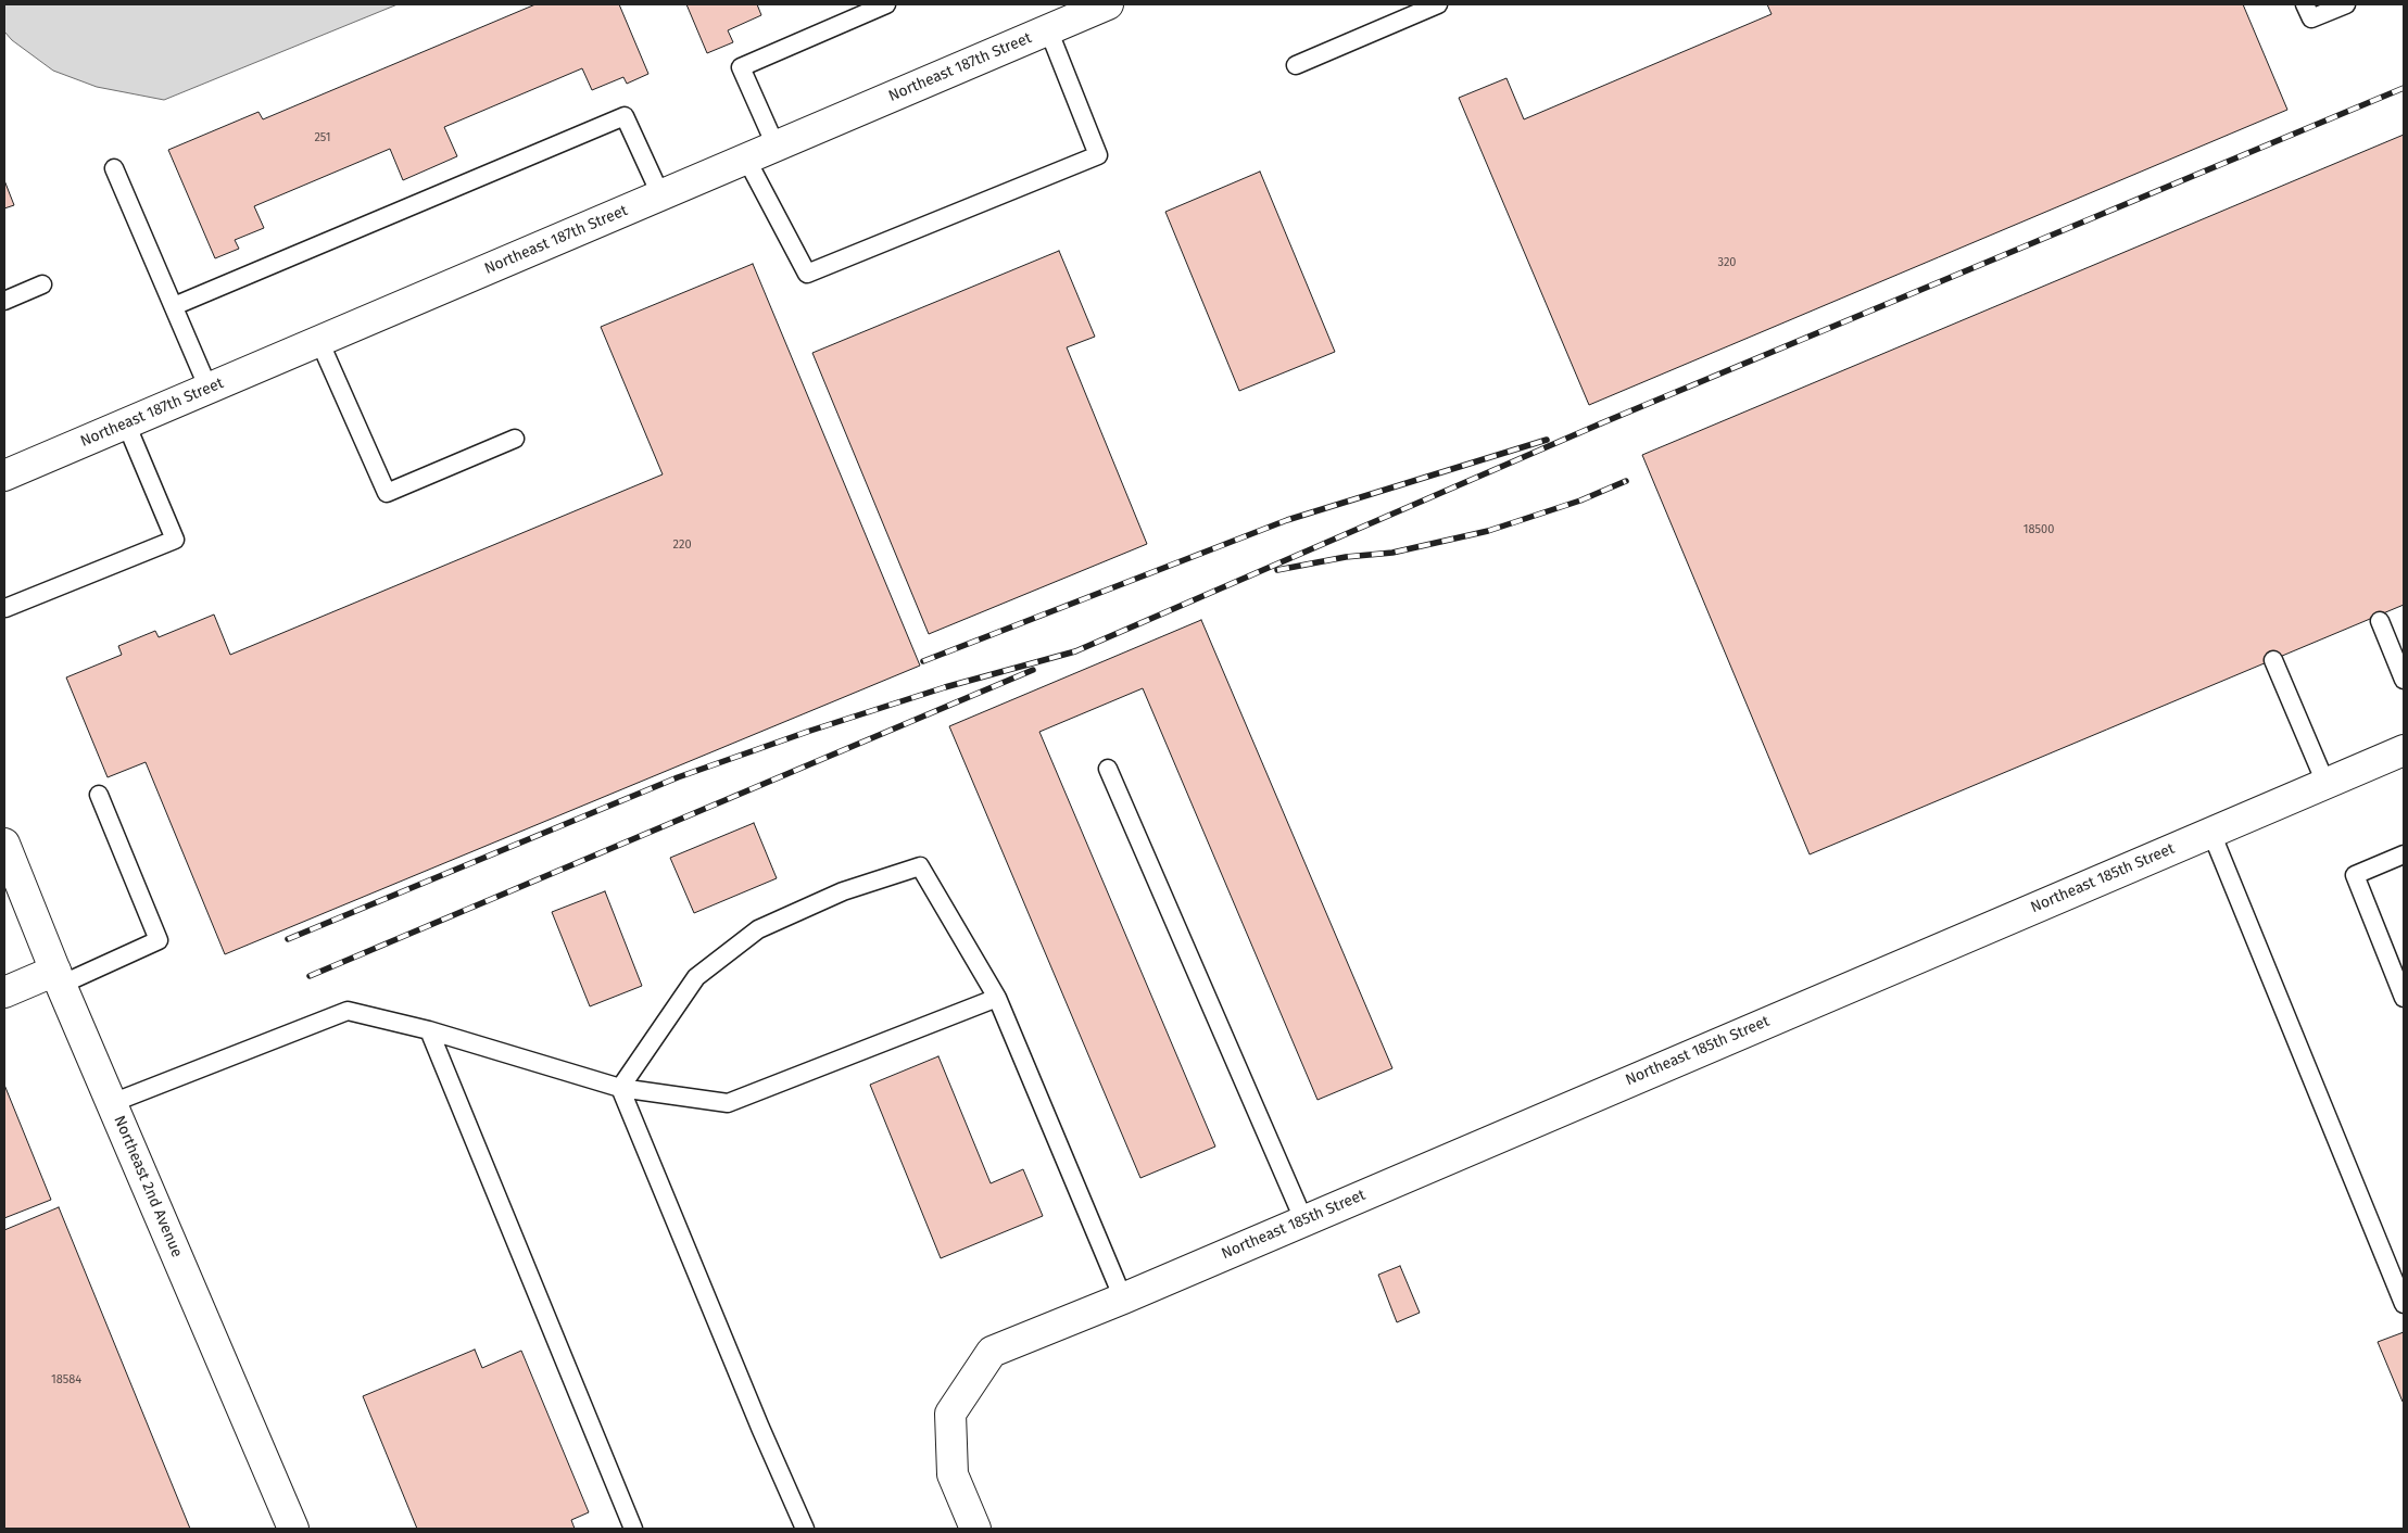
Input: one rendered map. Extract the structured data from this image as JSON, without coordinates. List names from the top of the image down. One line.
{"streets":{"street":["Northeast 187th Street","Northeast 185th Street","Northeast 2nd Avenue"]},"house_numbers":["251","320","18500","220","18584"]}
